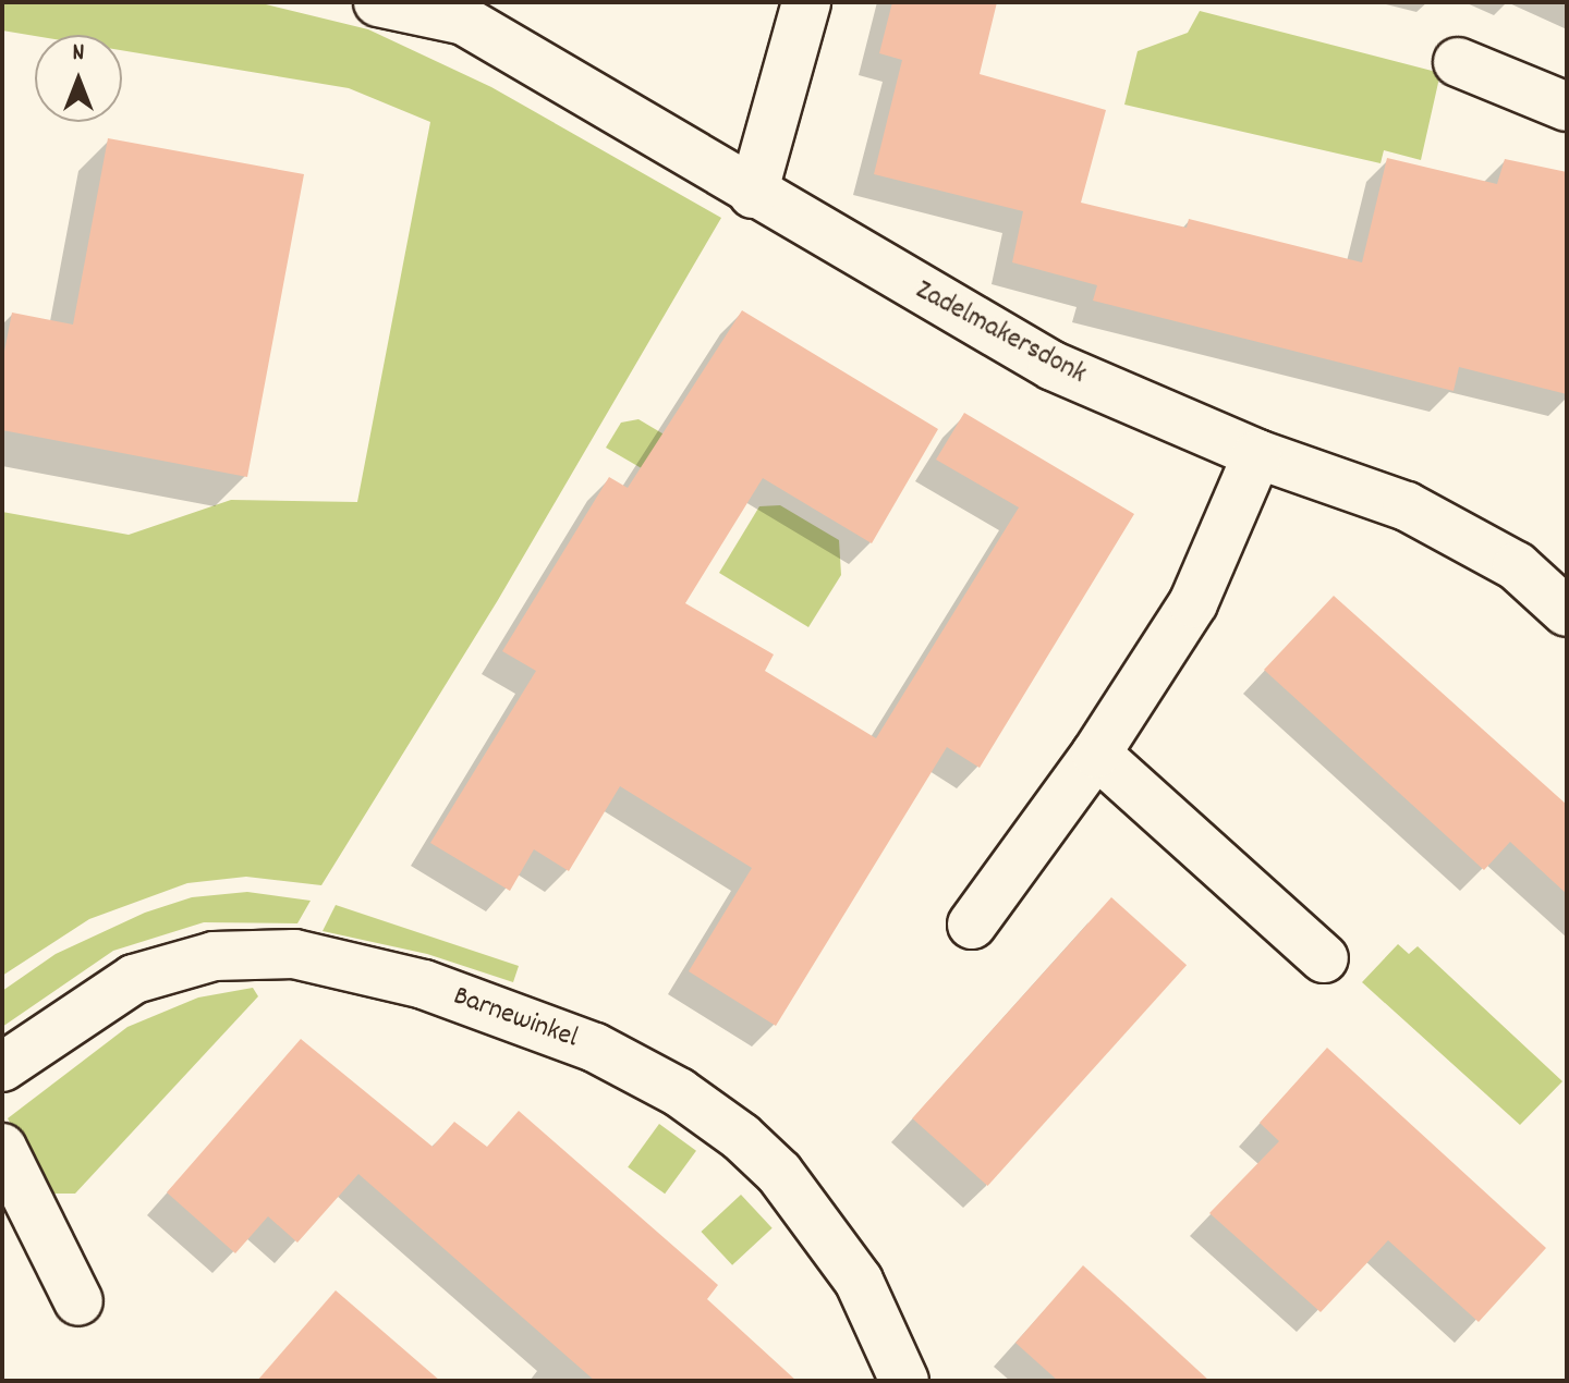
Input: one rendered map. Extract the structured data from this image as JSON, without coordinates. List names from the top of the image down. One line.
{"streets":{"street":["Zadelmakersdonk","Barnewinkel"]},"north":"top"}
